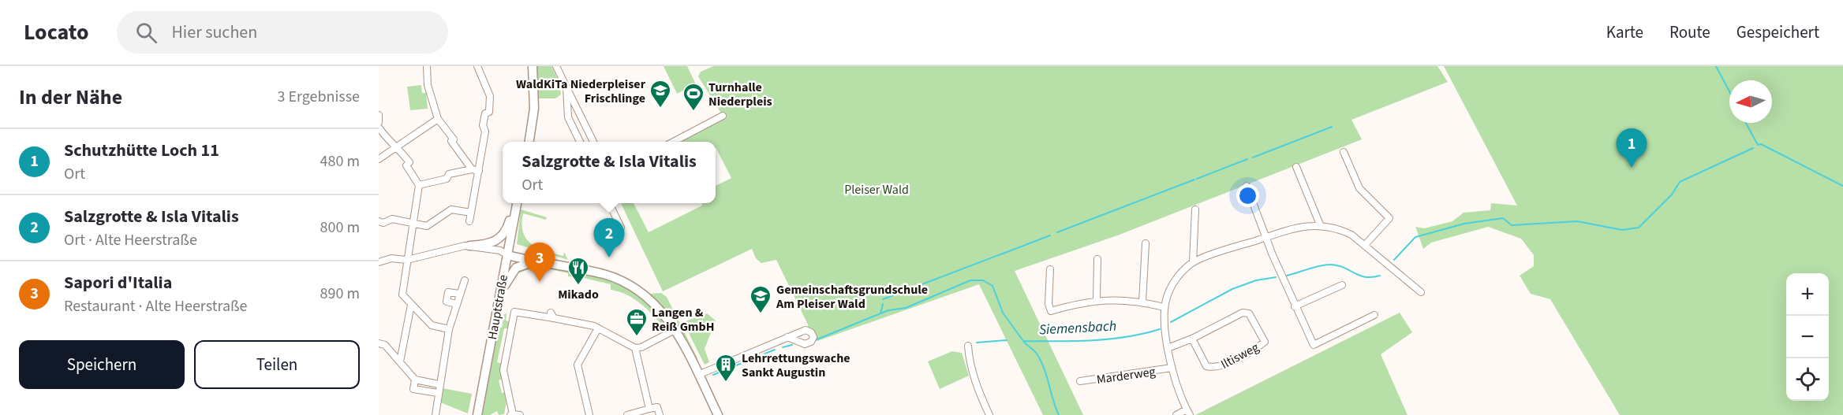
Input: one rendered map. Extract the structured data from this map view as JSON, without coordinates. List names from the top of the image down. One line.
{"streets":{"main road":["Hauptstraße"],"street":["Iltisweg","Marderweg"]},"water":["Siemensbach"],"parks":["Pleiser Wald"],"places":{"school or university":["WaldKiTa Niederpleiser Frischlinge","Gemeinschaftsgrundschule Am Pleiser Wald"],"sports":["Turnhalle Niederpleis"],"restaurant":["Mikado"],"office":["Langen & Reiß GmbH"],"building":["Lehrrettungswache Sankt Augustin"]},"north":"left","page":{"header":"Locato","search":"Hier suchen","nav":["Karte","Route","Gespeichert"],"heading":["In der Nähe","3 Ergebnisse"],"list":[{"mark":"1","name":"Schutzhütte Loch 11","note":"Ort","value":"480 m"},{"mark":"2","name":"Salzgrotte & Isla Vitalis","note":"Ort · Alte Heerstraße","value":"800 m"},{"mark":"3","name":"Sapori d'Italia","note":"Restaurant · Alte Heerstraße","value":"890 m"}],"pins":["1","2","3"],"popup":["Salzgrotte & Isla Vitalis","Ort"],"map_buttons":["+","−"],"buttons":["Speichern","Teilen"]}}
